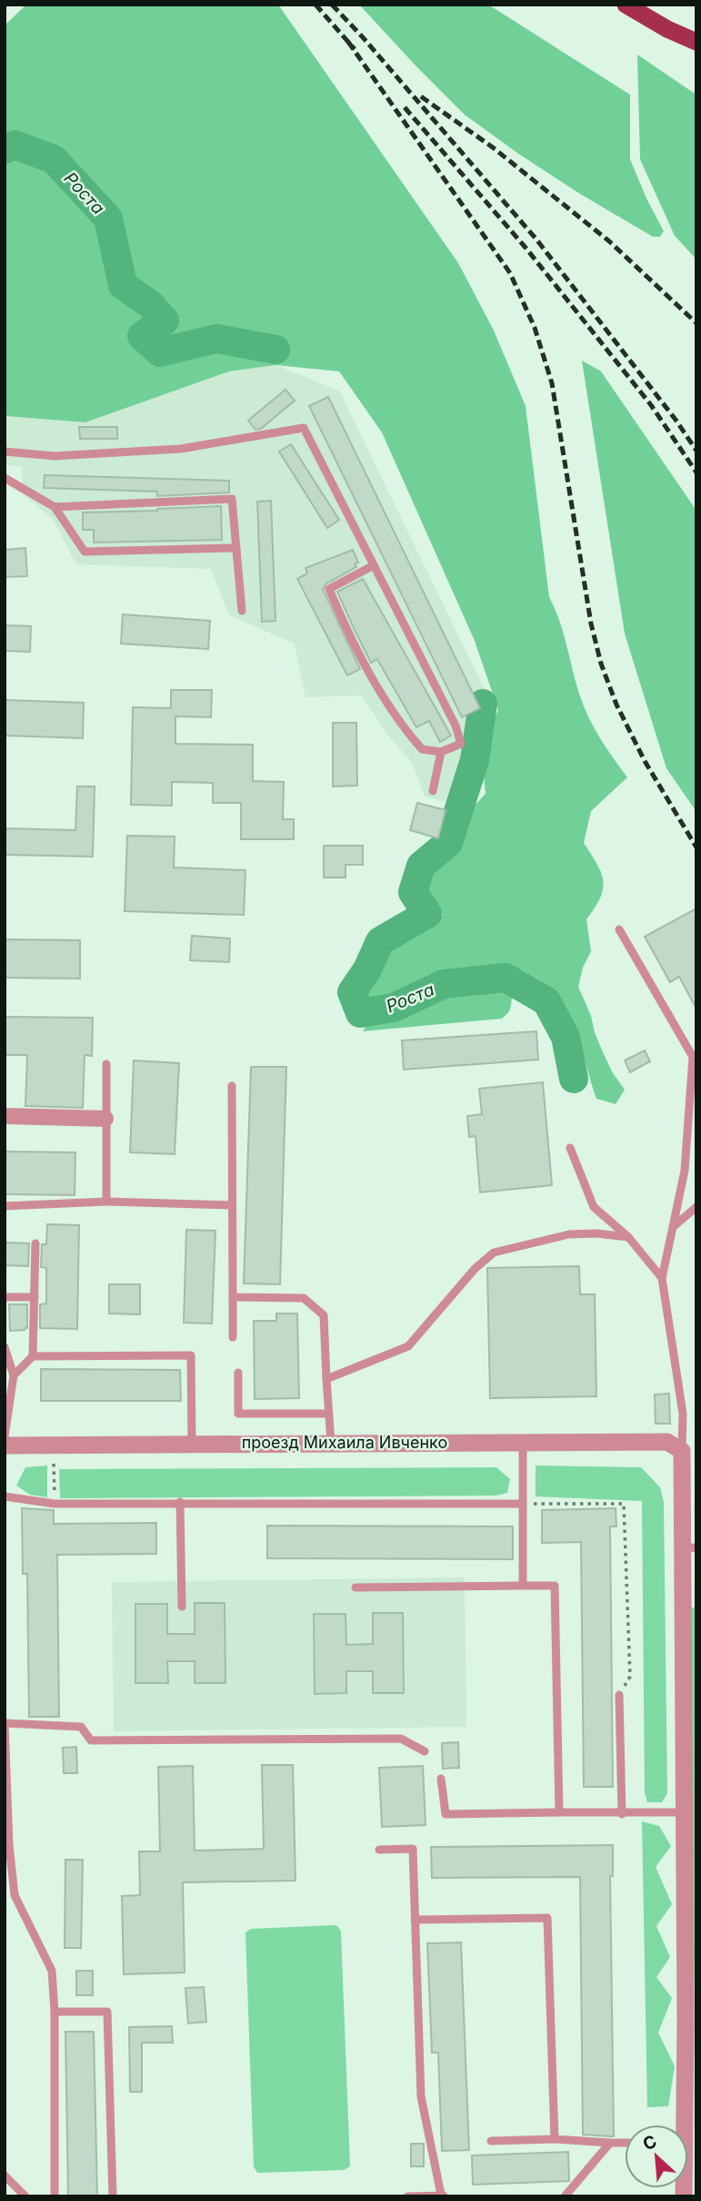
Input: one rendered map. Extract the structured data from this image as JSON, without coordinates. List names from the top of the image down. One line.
{"streets":{"street":["проезд Михаила Ивченко"]},"water":["Роста"],"north":"top left"}
